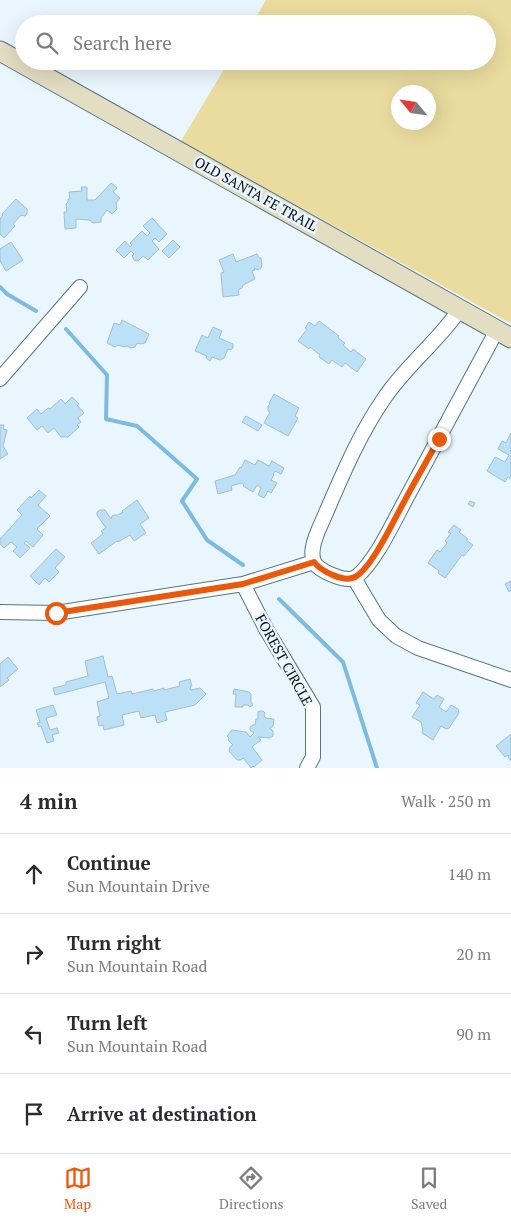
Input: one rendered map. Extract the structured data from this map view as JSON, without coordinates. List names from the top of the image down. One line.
{"streets":{"street":["OLD SANTA FE TRAIL","FOREST CIRCLE"]},"north":"top left","page":{"search":"Search here","heading":["4 min","Walk · 250 m"],"list":[["Continue","Sun Mountain Drive","140 m"],["Turn right","Sun Mountain Road","20 m"],["Turn left","Sun Mountain Road","90 m"],"Arrive at destination"],"nav":["Map","Directions","Saved"]}}
